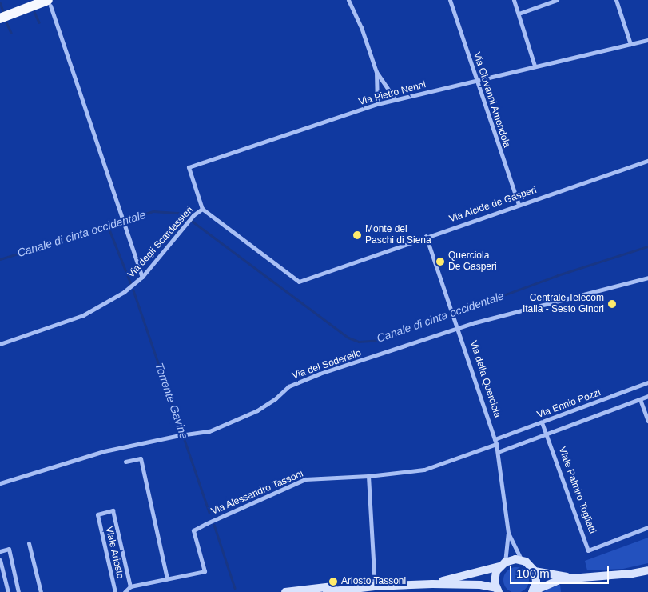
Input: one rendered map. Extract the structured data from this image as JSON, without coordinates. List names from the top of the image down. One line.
{"streets":{"street":["Via Pietro Nenni","Via Giovanni Amendola","Via Alcide de Gasperi","Via degli Scardassieri","Via del Soderello","Via della Querciola","Via Ennio Pozzi","Viale Palmiro Togliatti","Via Alessandro Tassoni","Viale Ariosto"]},"crossings":[["Via Pietro Nenni","Via Giovanni Amendola"],["Via Pietro Nenni","Via Alcide de Gasperi"],["Via Pietro Nenni","Via degli Scardassieri"],["Via Giovanni Amendola","Via Alcide de Gasperi"],["Via Alcide de Gasperi","Via degli Scardassieri"],["Via Alcide de Gasperi","Via della Querciola"],["Via del Soderello","Via della Querciola"],["Via della Querciola","Via Ennio Pozzi"],["Via Ennio Pozzi","Viale Palmiro Togliatti"],["Via Ennio Pozzi","Via Alessandro Tassoni"],["Via Alessandro Tassoni","Viale Ariosto"]],"water":["Canale di cinta occidentale","Torrente Gavine"],"places":["Monte dei Paschi di Siena","Querciola De Gasperi","Centrale Telecom Italia - Sesto Ginori","Ariosto Tassoni"],"scale_bar":"100 m"}
